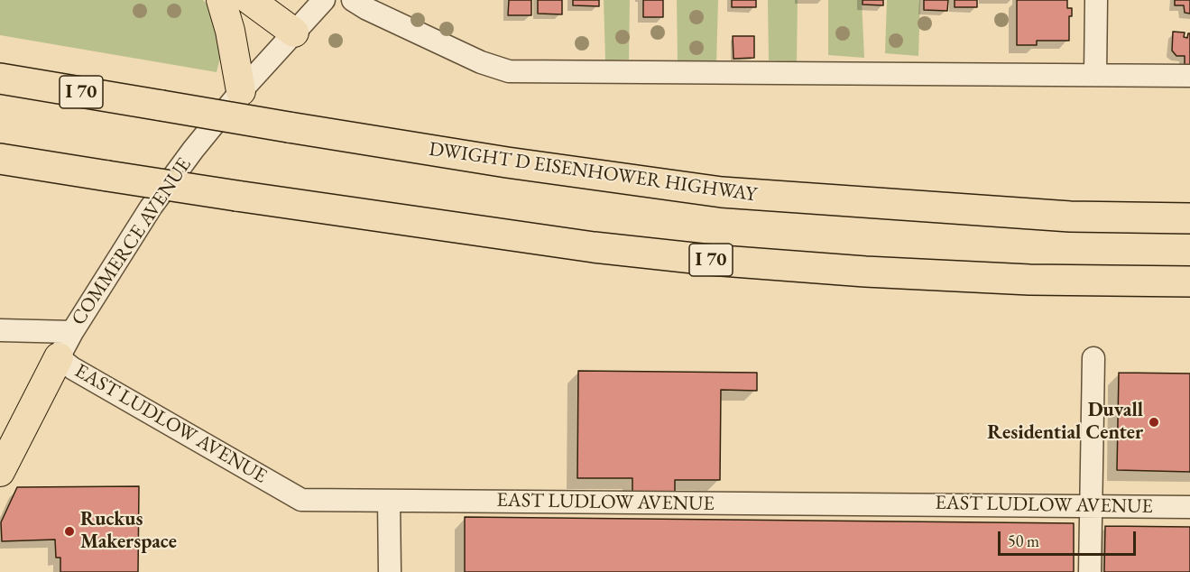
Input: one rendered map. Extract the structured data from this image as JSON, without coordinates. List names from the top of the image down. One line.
{"streets":{"highway":["I 70","DWIGHT D EISENHOWER HIGHWAY"],"main road":["COMMERCE AVENUE"],"street":["EAST LUDLOW AVENUE"]},"crossings":[["COMMERCE AVENUE","EAST LUDLOW AVENUE"]],"places":["Duvall Residential Center","Ruckus Makerspace"],"scale_bar":"50 m"}
